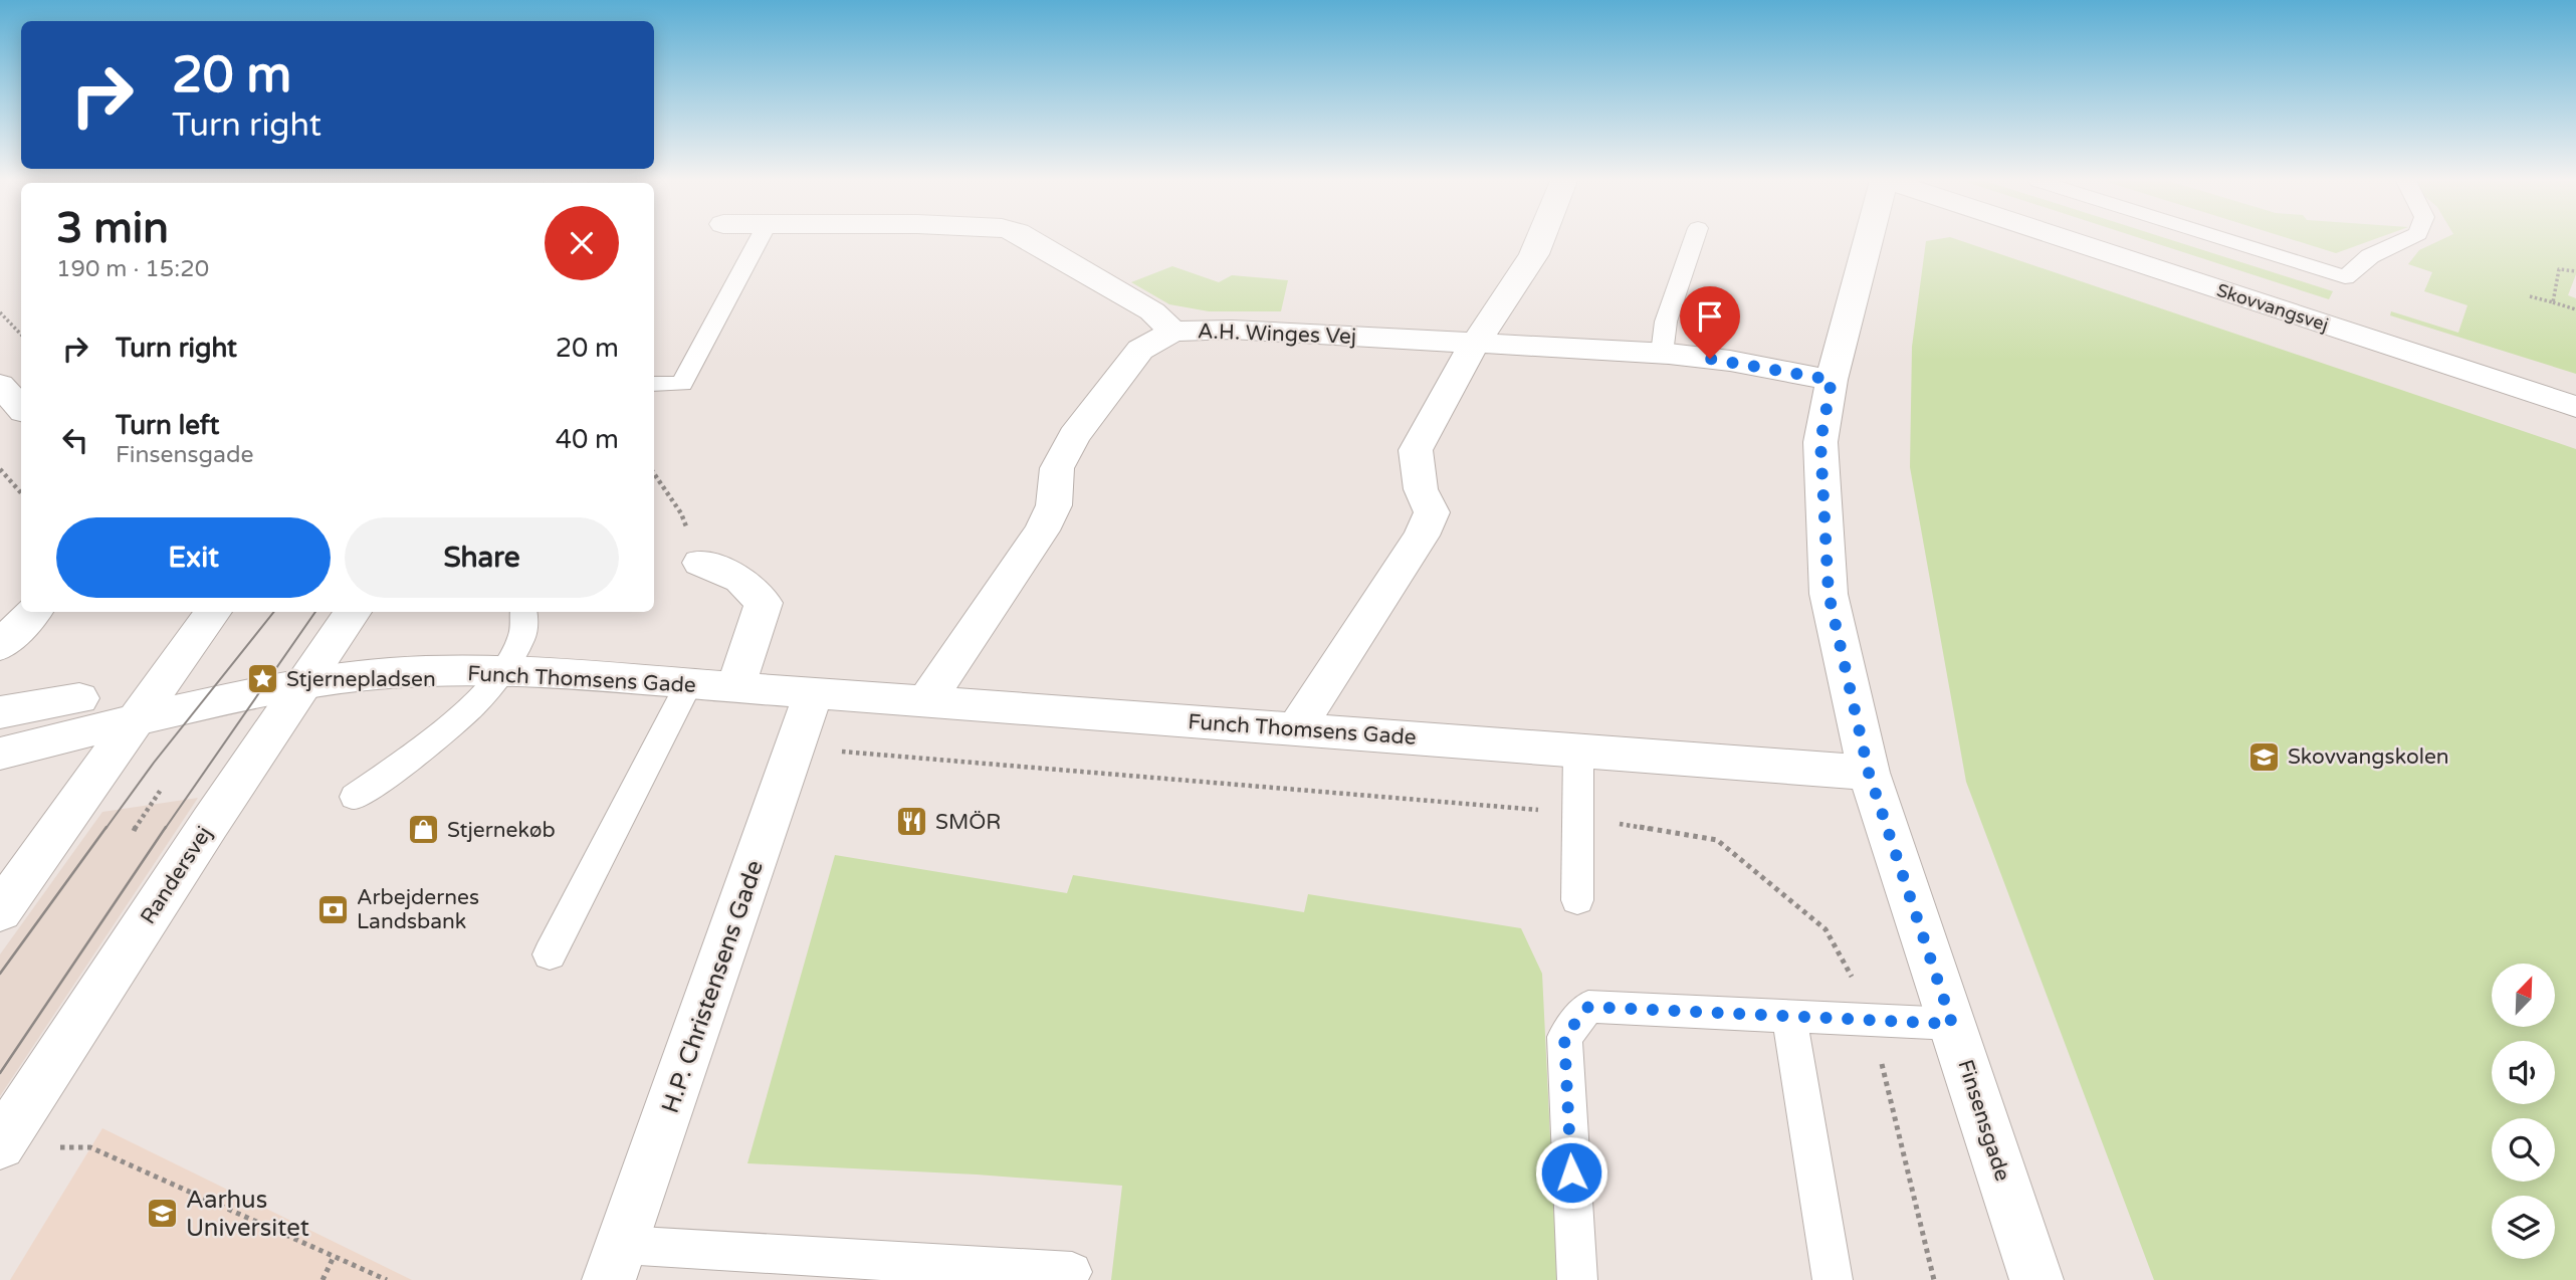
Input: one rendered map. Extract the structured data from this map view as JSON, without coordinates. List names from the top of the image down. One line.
{"streets":{"street":["Skovvangsvej","A.H. Winges Vej","Funch Thomsens Gade","Randersvej","H.P. Christensens Gade","Finsensgade"]},"crossings":[["A.H. Winges Vej","Funch Thomsens Gade"],["A.H. Winges Vej","Finsensgade"],["Funch Thomsens Gade","Randersvej"],["Funch Thomsens Gade","H.P. Christensens Gade"],["Funch Thomsens Gade","Finsensgade"]],"places":{"place":["Stjernepladsen"],"school or university":["Skovvangskolen","Aarhus Universitet"],"restaurant":["SMÖR"],"shop":["Stjernekøb"],"bank":["Arbejdernes Landsbank"]},"north":"top right","page":{"turn":["20 m","Turn right"],"heading":["3 min","190 m · 15:20"],"list":[{"name":"Turn right","value":"20 m"},{"name":"Turn left","note":"Finsensgade","value":"40 m"}],"buttons":["Exit","Share"]}}
